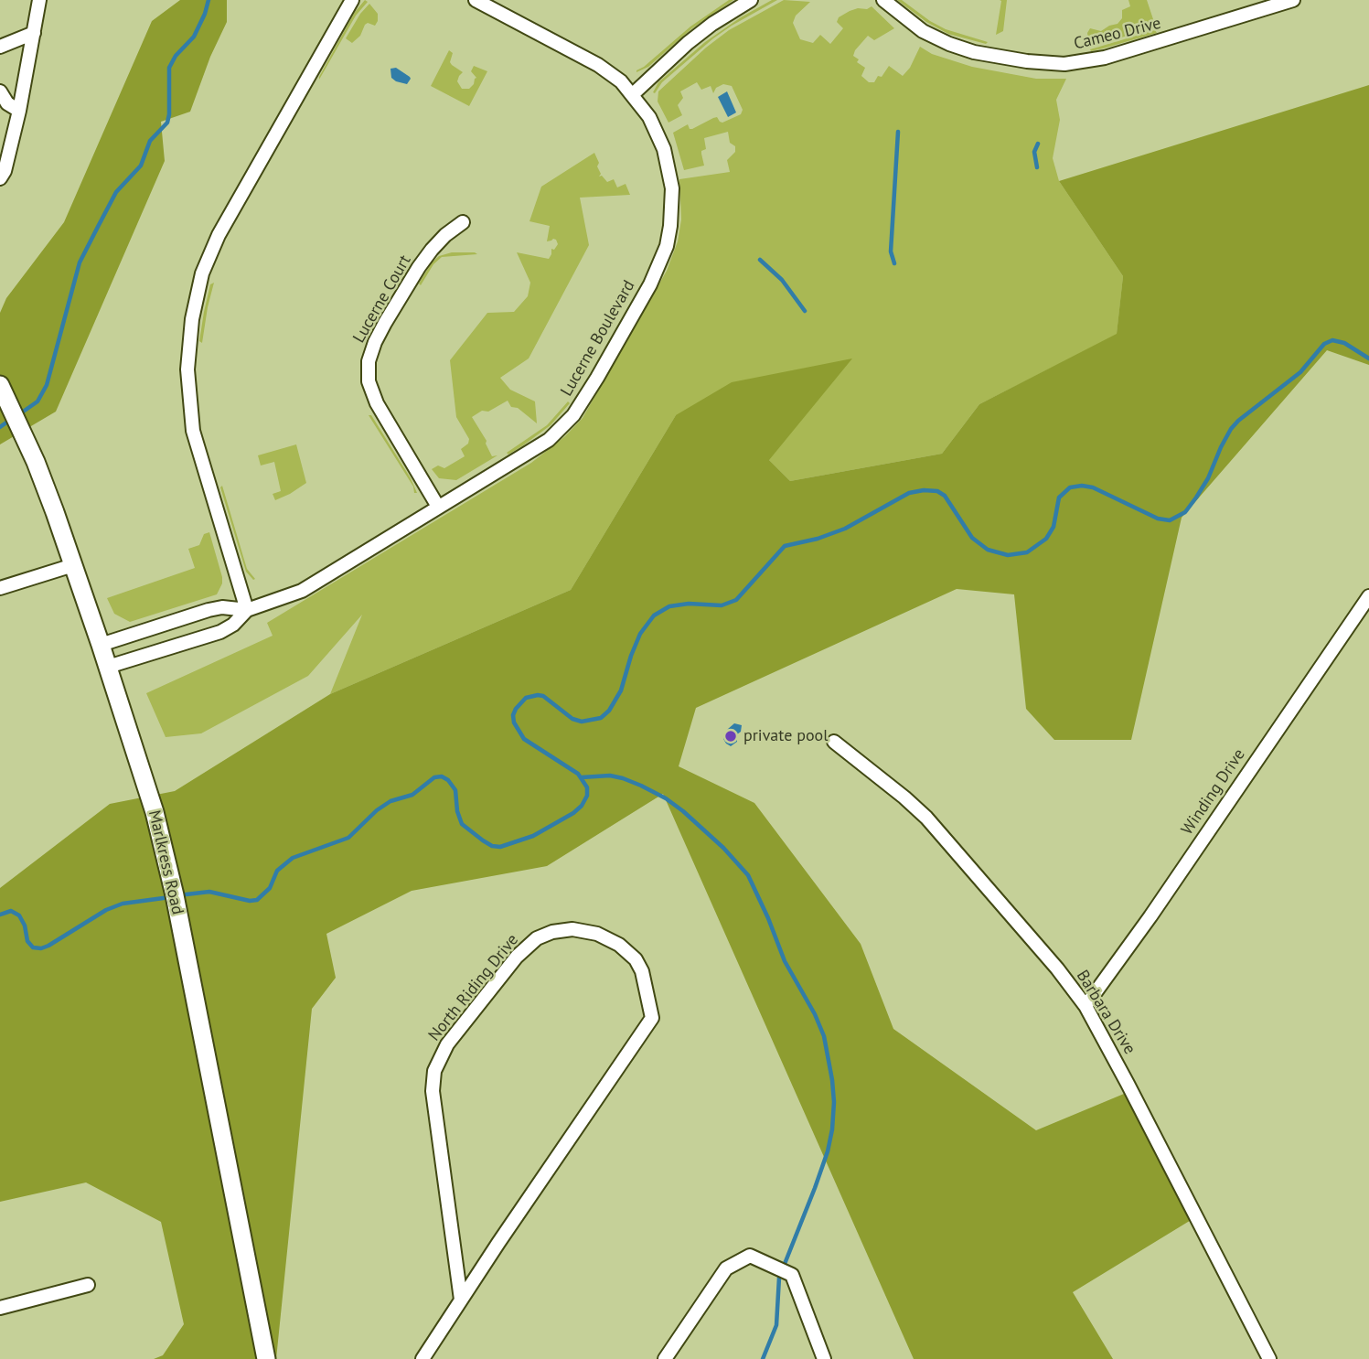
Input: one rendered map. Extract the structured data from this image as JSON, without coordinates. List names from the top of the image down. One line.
{"streets":{"street":["Cameo Drive","Lucerne Court","Lucerne Boulevard","Winding Drive","Marlkress Road","North Riding Drive","Barbara Drive"]},"crossings":[["Lucerne Court","Lucerne Boulevard"],["Lucerne Boulevard","Marlkress Road"],["Winding Drive","Barbara Drive"]],"places":["private pool"]}
